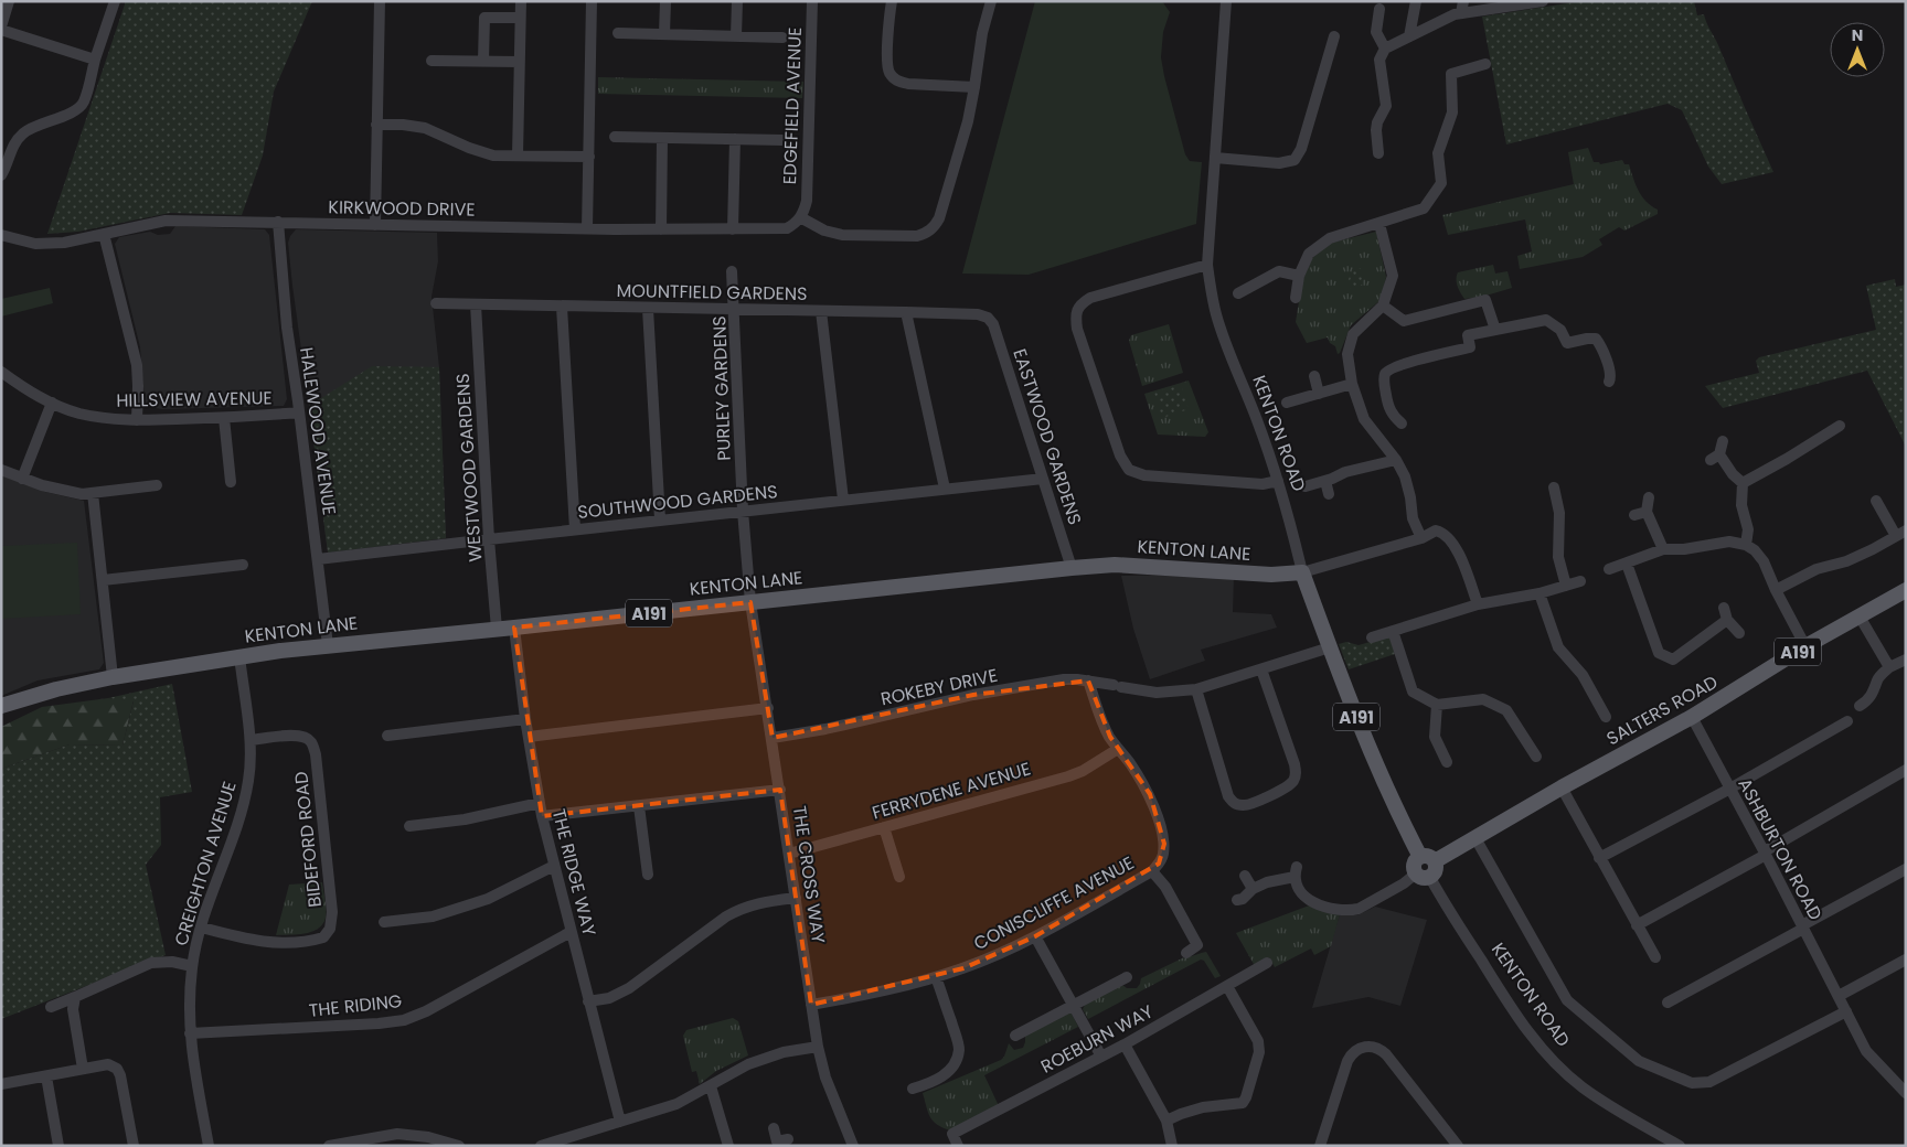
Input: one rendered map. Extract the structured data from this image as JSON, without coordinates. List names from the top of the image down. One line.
{"streets":{"main road":["KENTON ROAD","KENTON LANE","A191","SALTERS ROAD"],"street":["EDGEFIELD AVENUE","KIRKWOOD DRIVE","MOUNTFIELD GARDENS","PURLEY GARDENS","HILLSVIEW AVENUE","HALEWOOD AVENUE","EASTWOOD GARDENS","WESTWOOD GARDENS","SOUTHWOOD GARDENS","ROKEBY DRIVE","FERRYDENE AVENUE","BIDEFORD ROAD","ASHBURTON ROAD","CREIGHTON AVENUE","THE RIDGE WAY","THE CROSS WAY","CONISCLIFFE AVENUE","THE RIDING","ROEBURN WAY"]},"crossings":[["EDGEFIELD AVENUE","KIRKWOOD DRIVE"],["KIRKWOOD DRIVE","HALEWOOD AVENUE"],["MOUNTFIELD GARDENS","PURLEY GARDENS"],["MOUNTFIELD GARDENS","EASTWOOD GARDENS"],["MOUNTFIELD GARDENS","WESTWOOD GARDENS"],["PURLEY GARDENS","SOUTHWOOD GARDENS"],["PURLEY GARDENS","KENTON LANE"],["PURLEY GARDENS","THE CROSS WAY"],["HILLSVIEW AVENUE","HALEWOOD AVENUE"],["HALEWOOD AVENUE","SOUTHWOOD GARDENS"],["HALEWOOD AVENUE","KENTON LANE"],["KENTON ROAD","KENTON LANE"],["KENTON ROAD","ROKEBY DRIVE"],["KENTON ROAD","SALTERS ROAD"],["EASTWOOD GARDENS","SOUTHWOOD GARDENS"],["EASTWOOD GARDENS","KENTON LANE"],["WESTWOOD GARDENS","SOUTHWOOD GARDENS"],["WESTWOOD GARDENS","KENTON LANE"],["KENTON LANE","CREIGHTON AVENUE"],["KENTON LANE","THE RIDGE WAY"],["KENTON LANE","THE CROSS WAY"],["ROKEBY DRIVE","THE CROSS WAY"],["SALTERS ROAD","ASHBURTON ROAD"],["FERRYDENE AVENUE","THE CROSS WAY"],["BIDEFORD ROAD","CREIGHTON AVENUE"],["CREIGHTON AVENUE","THE RIDING"],["THE RIDGE WAY","THE RIDING"],["THE CROSS WAY","CONISCLIFFE AVENUE"]],"north":"top"}
